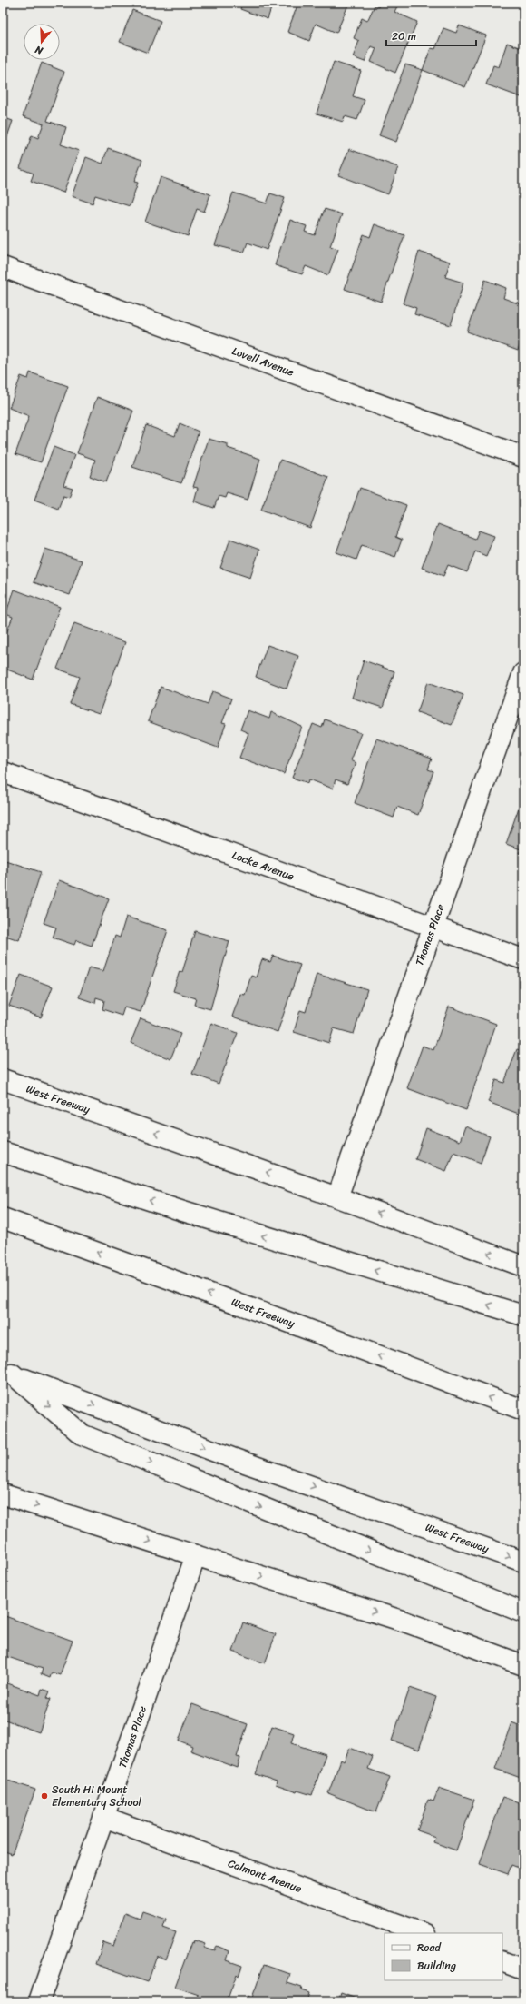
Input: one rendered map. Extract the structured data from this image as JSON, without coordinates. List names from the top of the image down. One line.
{"streets":{"main road":["Lovell Avenue","Locke Avenue","Thomas Place","West Freeway","Calmont Avenue"]},"crossings":[["Locke Avenue","Thomas Place"],["Thomas Place","West Freeway"],["Thomas Place","Calmont Avenue"]],"places":["South Hi Mount Elementary School"],"legend":["Road","Building"],"scale_bar":"20 m","north":"bottom"}
